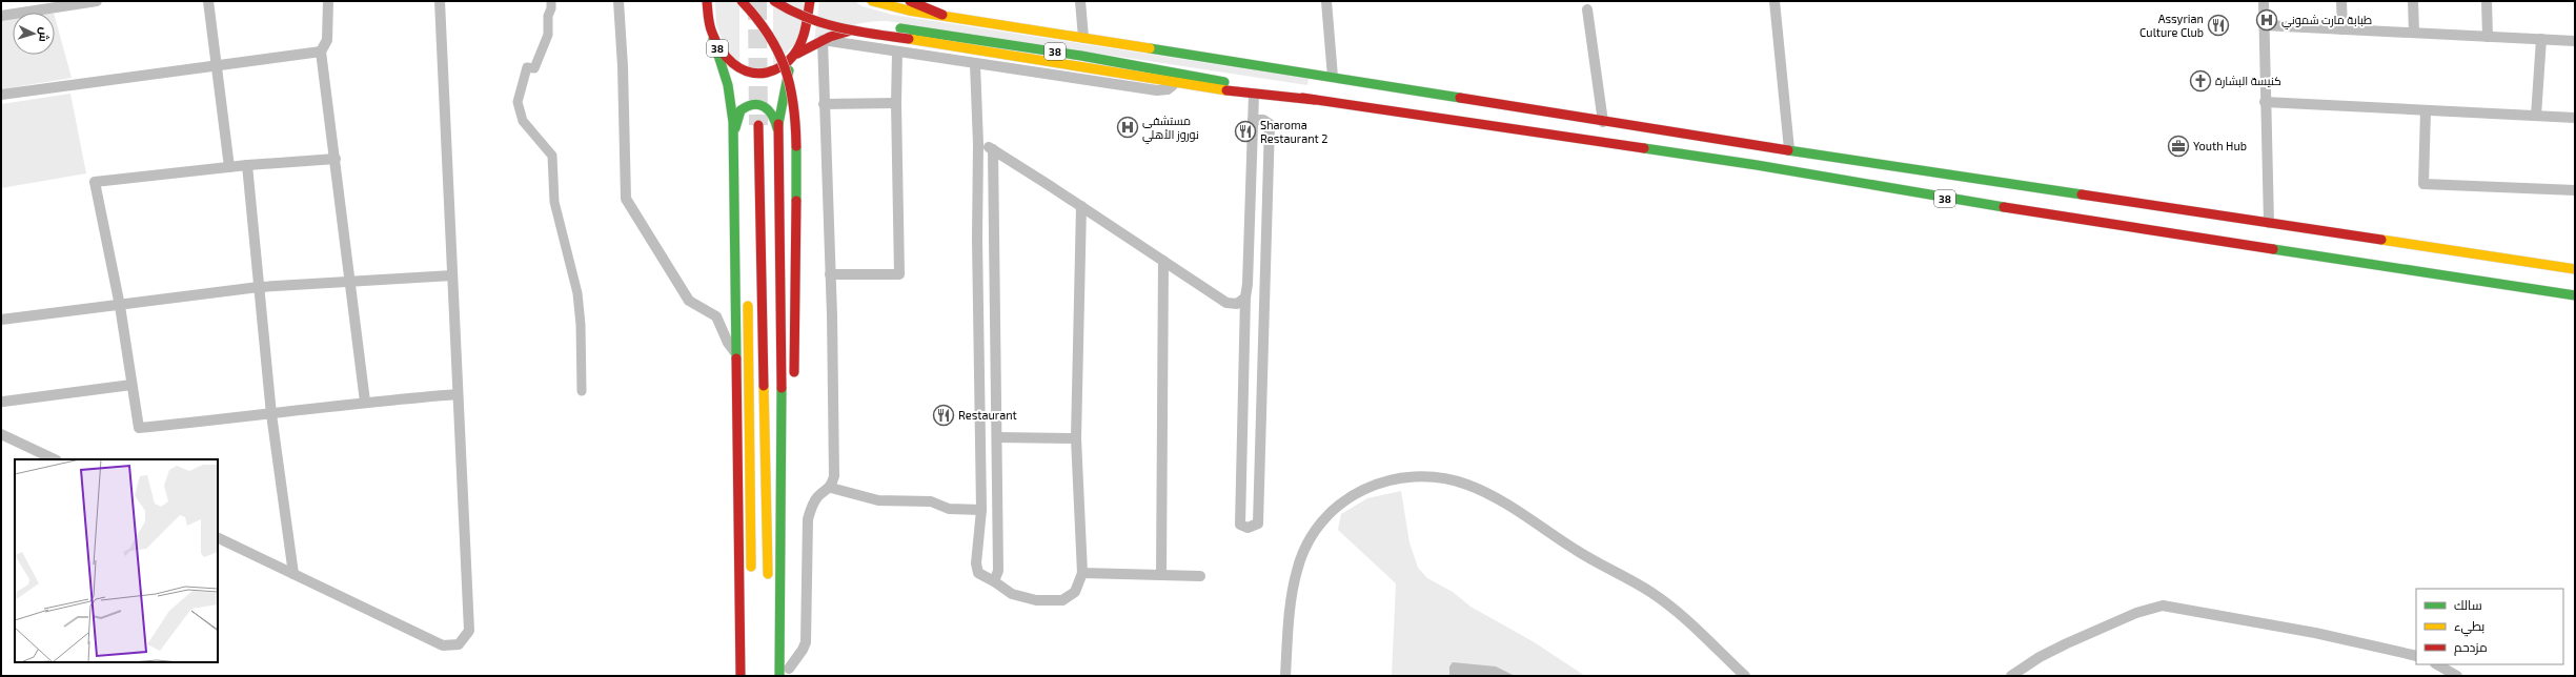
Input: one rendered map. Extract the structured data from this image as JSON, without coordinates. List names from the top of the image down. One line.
{"streets":{"main road":["38"]},"places":{"hospital":["طبابة مارت شموني","مستشفى نوروز الأهلي"],"restaurant":["Assyrian Culture Club","Sharoma Restaurant 2","Restaurant"],"church":["كنيسة البشارة"],"office":["Youth Hub"]},"legend":["سالك","بطيء","مزدحم"],"north":"right"}
